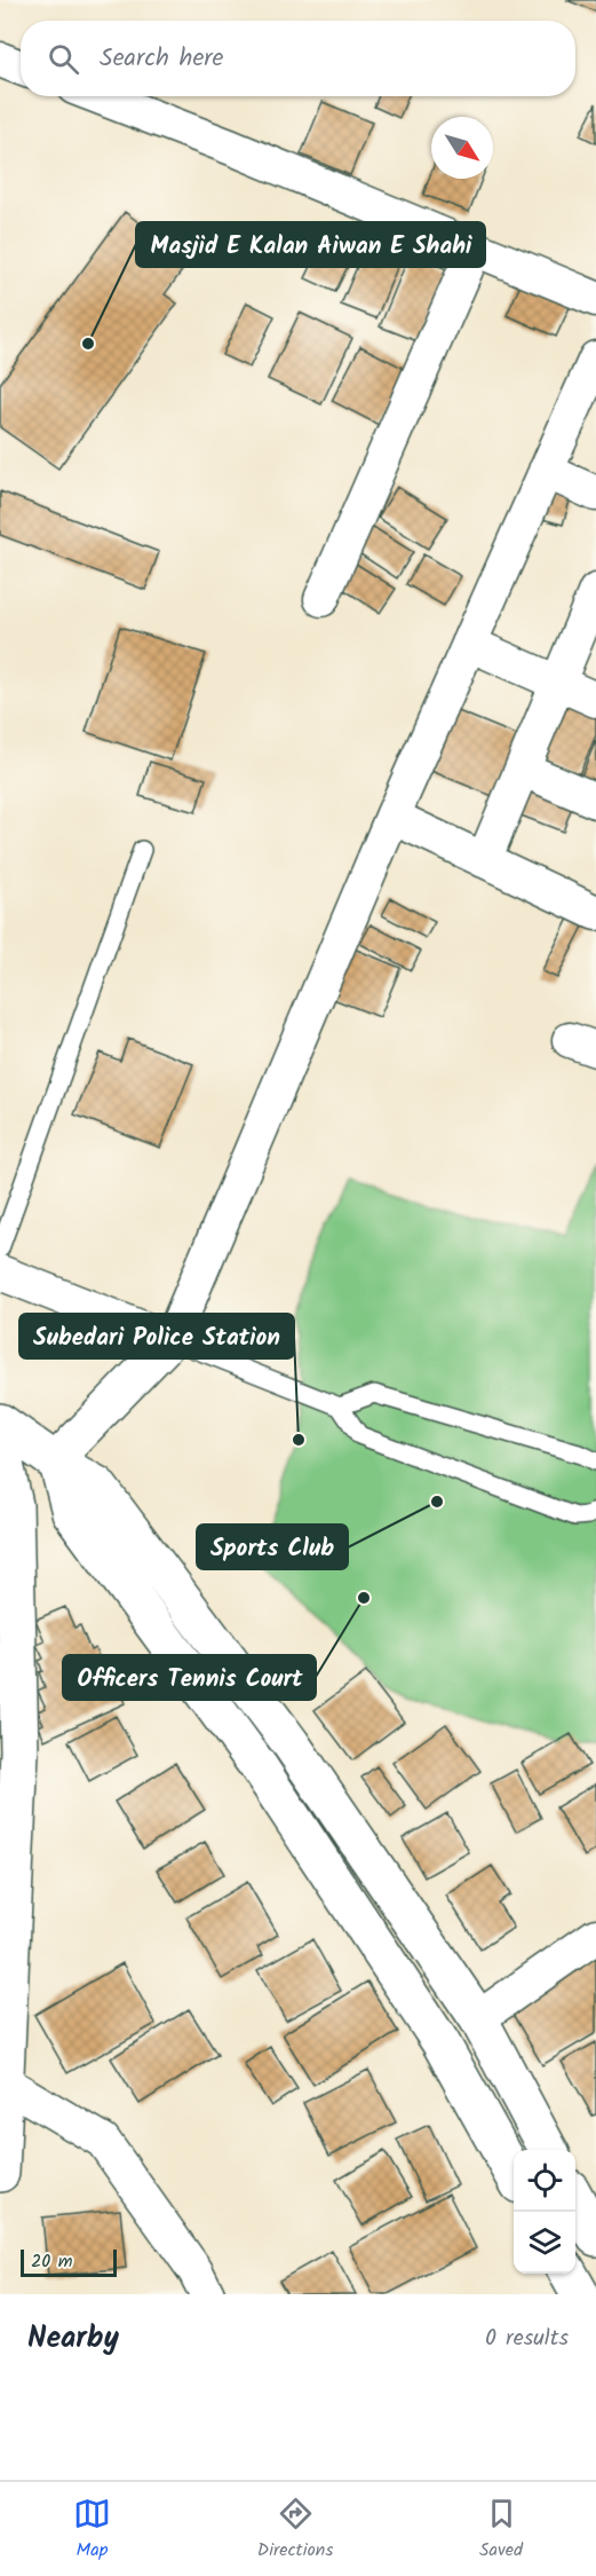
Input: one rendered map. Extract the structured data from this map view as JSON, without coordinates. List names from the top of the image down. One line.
{"places":["Masjid E Kalan Aiwan E Shahi","Subedari Police Station","Sports Club","Officers Tennis Court"],"scale_bar":"20 m","north":"bottom right","page":{"search":"Search here","scale":"20 m","heading":["Nearby","0 results"],"nav":["Map","Directions","Saved"]}}
